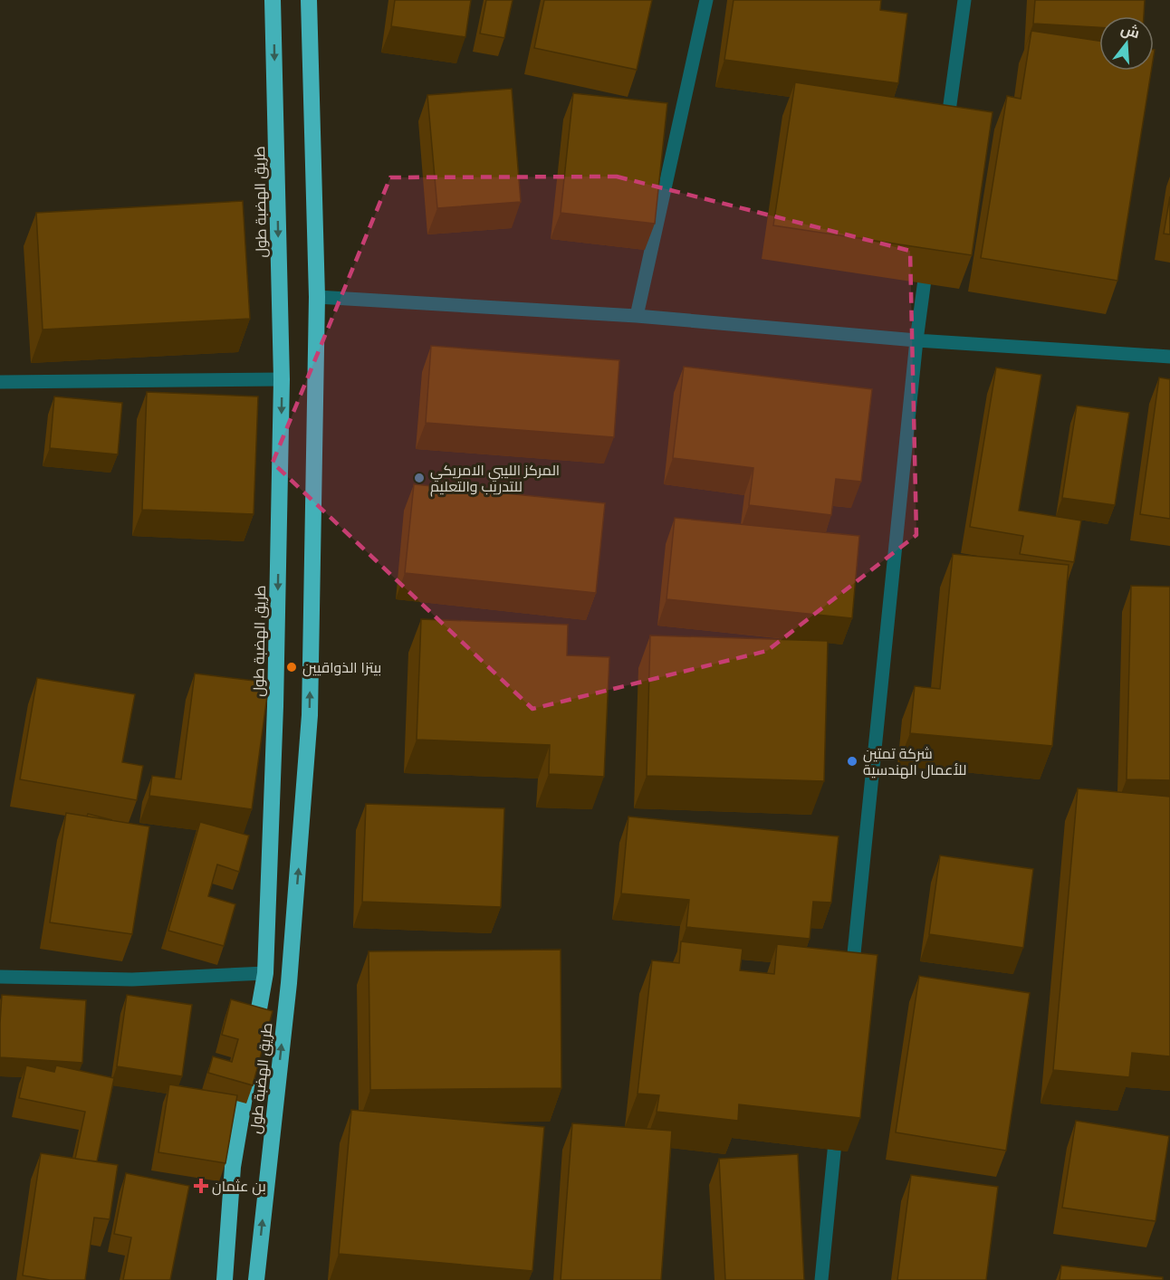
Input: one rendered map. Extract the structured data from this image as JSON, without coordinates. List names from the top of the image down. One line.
{"streets":{"highway":["طريق الهضبة طول"]},"places":{"other":["المركز الليبي الامريكي للتدريب والتعليم","بيتزا الذواقيين","شركة تمتين للأعمال الهندسية"],"health":["بن عثمان"]},"north":"top"}
